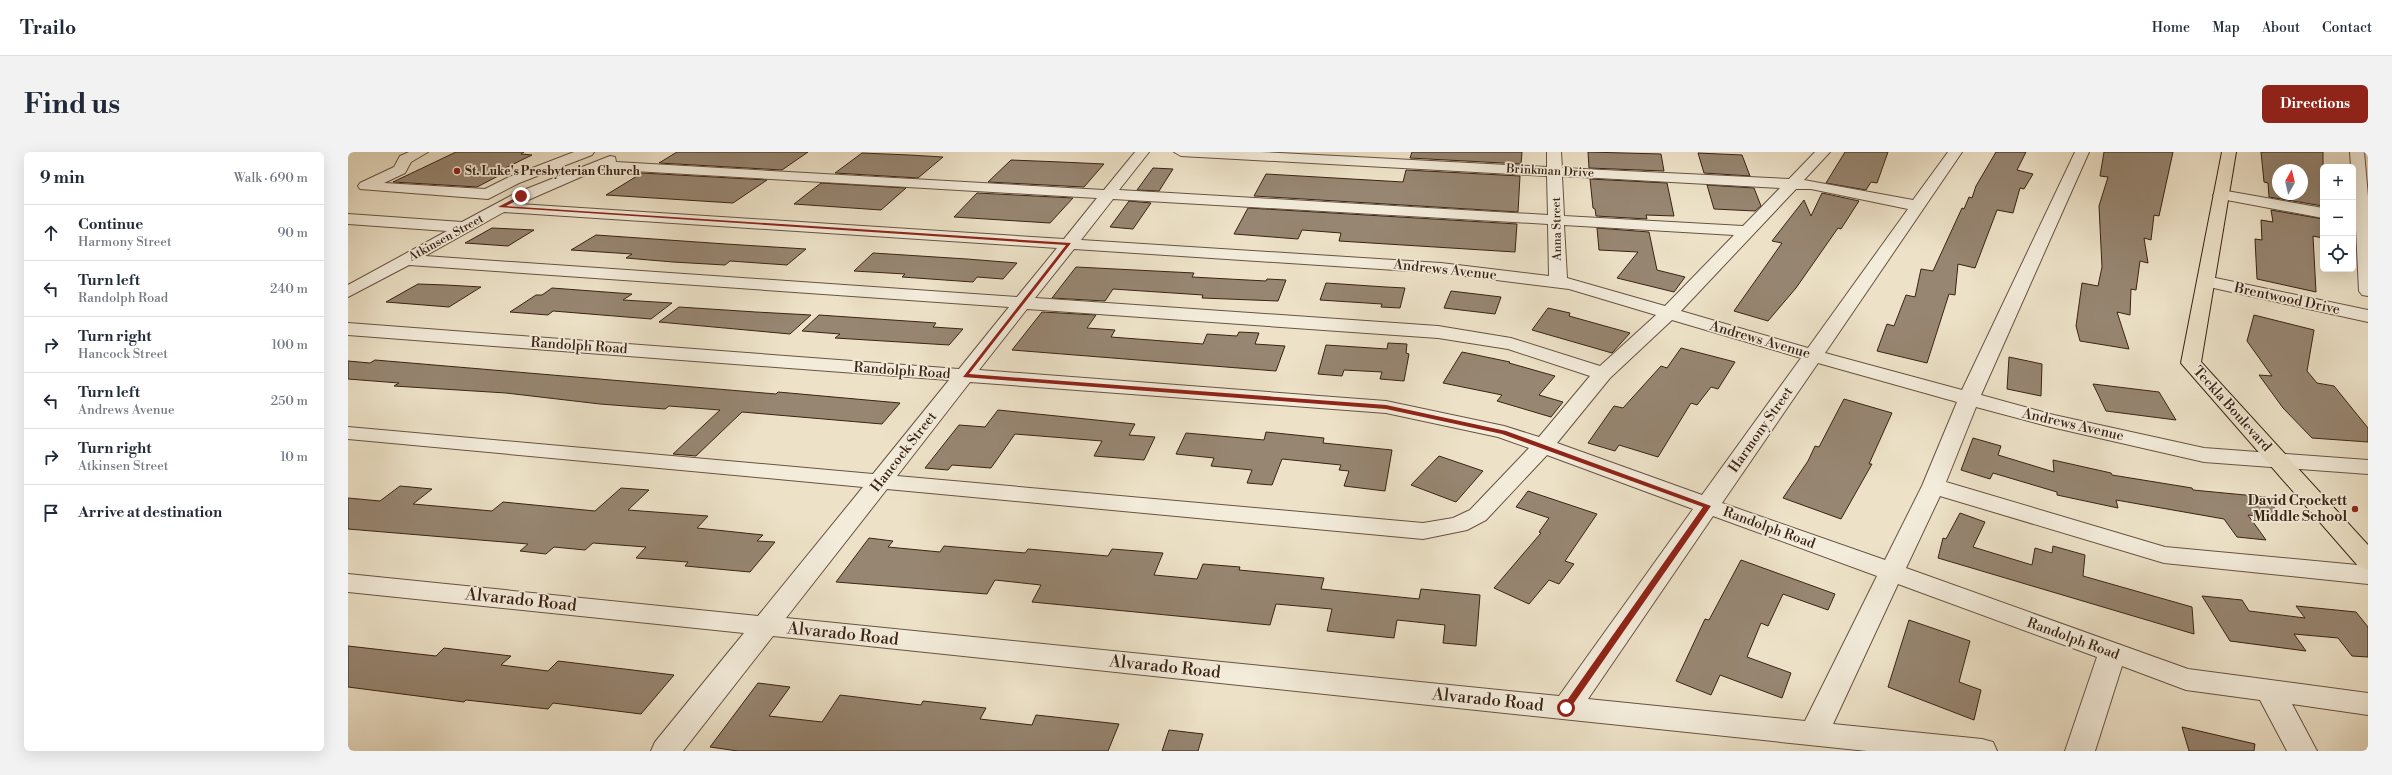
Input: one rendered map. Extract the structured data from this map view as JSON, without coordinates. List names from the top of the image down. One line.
{"streets":{"main road":["Teckla Boulevard"],"street":["Brinkman Drive","Anna Street","Atkinsen Street","Andrews Avenue","Brentwood Drive","Randolph Road","Harmony Street","Hancock Street","Alvarado Road"]},"crossings":[["Brinkman Drive","Anna Street"],["Brinkman Drive","Harmony Street"],["Anna Street","Andrews Avenue"],["Atkinsen Street","Andrews Avenue"],["Andrews Avenue","Teckla Boulevard"],["Andrews Avenue","Harmony Street"],["Andrews Avenue","Hancock Street"],["Brentwood Drive","Teckla Boulevard"],["Randolph Road","Harmony Street"],["Randolph Road","Hancock Street"],["Harmony Street","Alvarado Road"],["Hancock Street","Alvarado Road"]],"places":["St. Luke's Presbyterian Church","David Crockett Middle School"],"north":"top","page":{"header":"Trailo","nav":["Home","Map","About","Contact"],"buttons":"Directions","title":"Find us","heading":["9 min","Walk · 690 m"],"map_buttons":["+","−"],"list":[["Continue","Harmony Street","90 m"],["Turn left","Randolph Road","240 m"],["Turn right","Hancock Street","100 m"],["Turn left","Andrews Avenue","250 m"],["Turn right","Atkinsen Street","10 m"],"Arrive at destination"]}}
